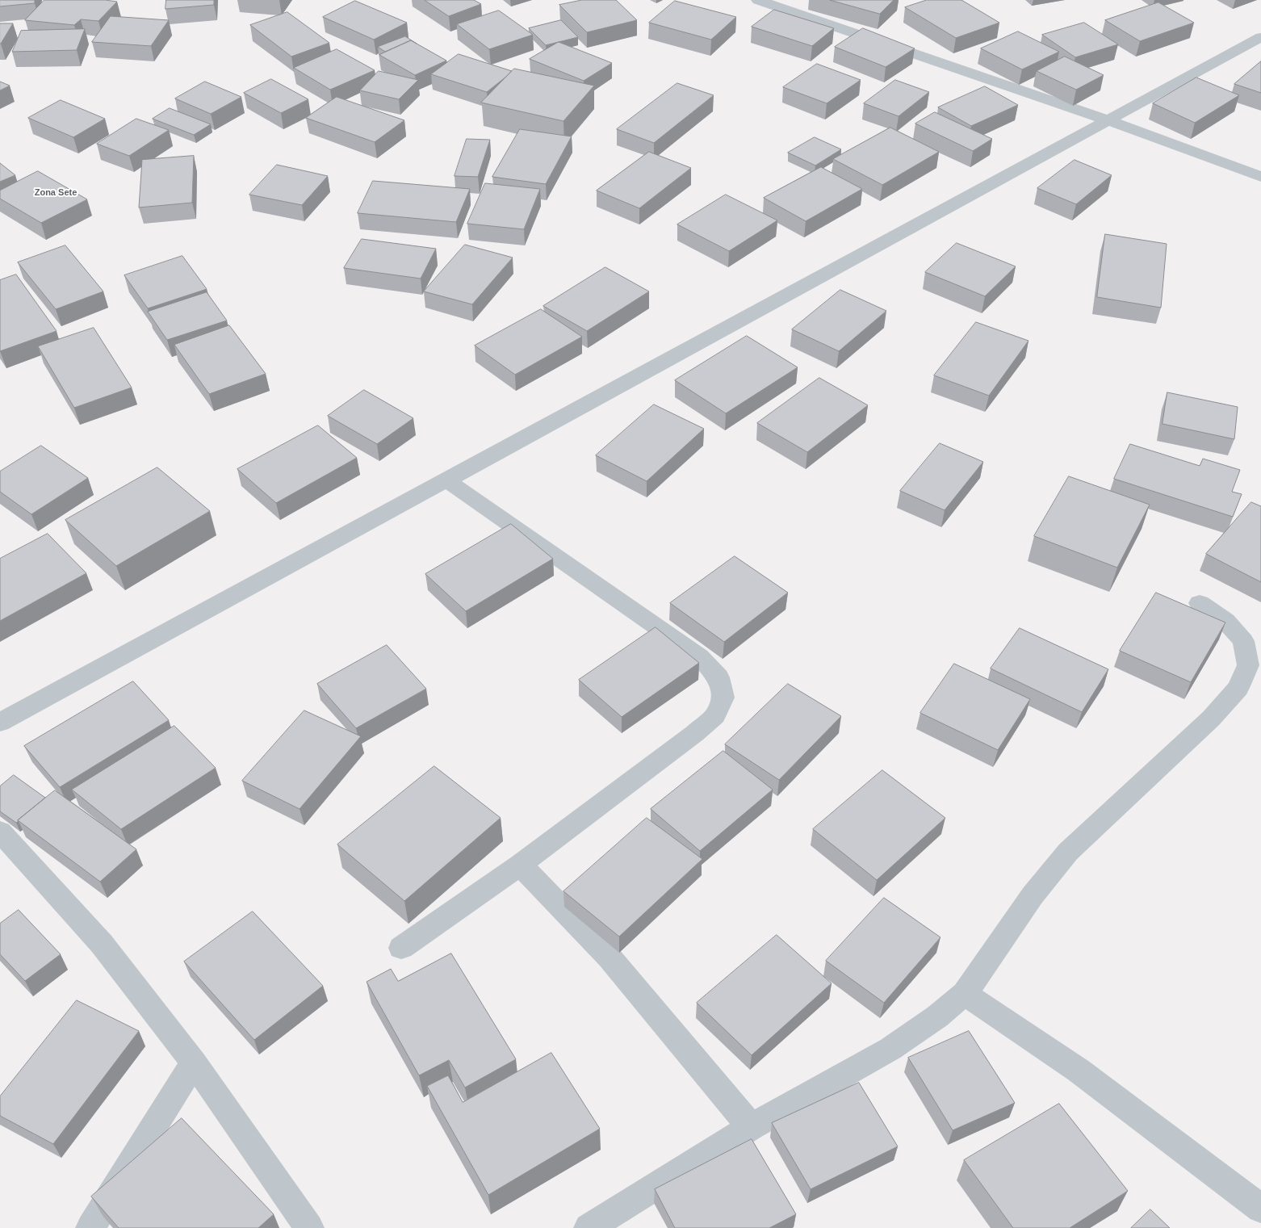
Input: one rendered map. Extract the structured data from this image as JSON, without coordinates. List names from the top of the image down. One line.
{"districts":["Zona Sete"]}
